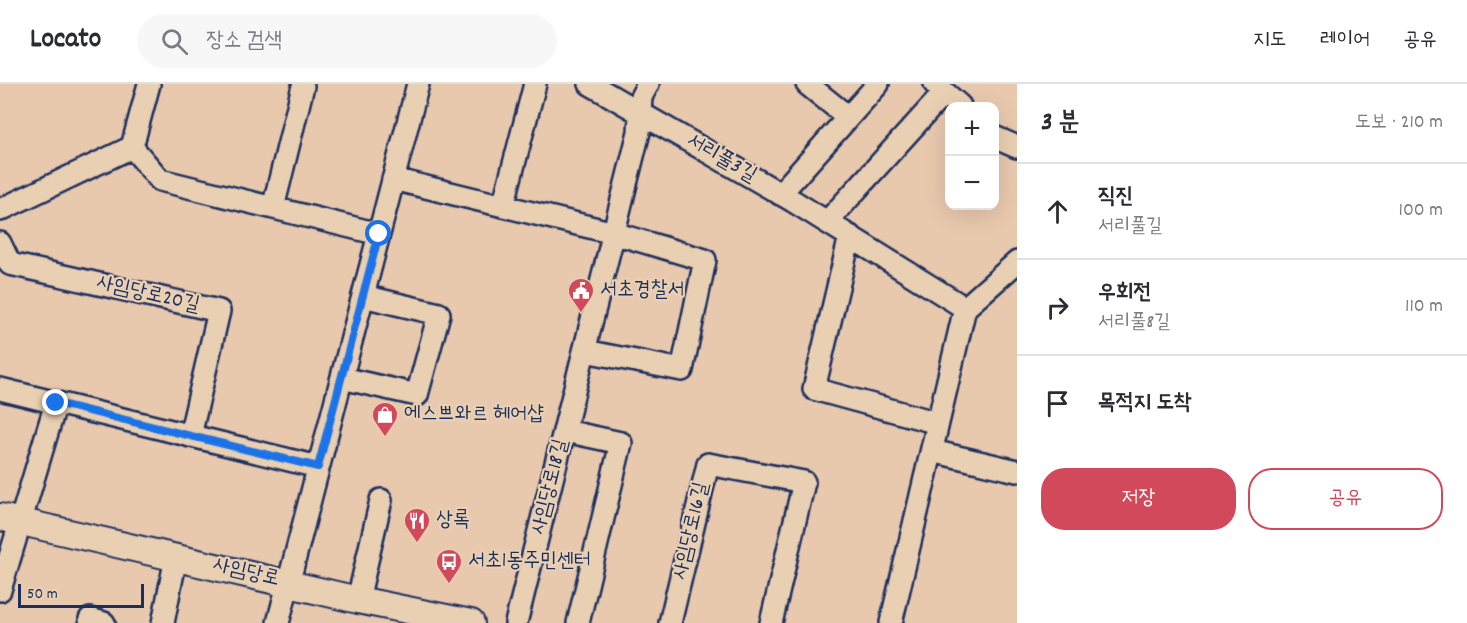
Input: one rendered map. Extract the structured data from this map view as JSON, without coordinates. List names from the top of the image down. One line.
{"streets":{"main road":["사임당로"],"street":["서리풀3길","사임당로20길","사임당로18길","사임당로16길"]},"crossings":[["서리풀3길","사임당로18길"]],"places":{"public building":["서초경찰서"],"shop":["에스쁘와르 헤어샵"],"restaurant":["상록"],"bus stop":["서초1동주민센터"]},"scale_bar":"50 m","page":{"header":"Locato","search":"장소 검색","nav":["지도","레이어","공유"],"heading":["3 분","도보 · 210 m"],"map_buttons":["+","−"],"list":[["직진","서리풀길","100 m"],["우회전","서리풀8길","110 m"],"목적지 도착"],"buttons":["저장","공유"],"scale":"50 m"}}
